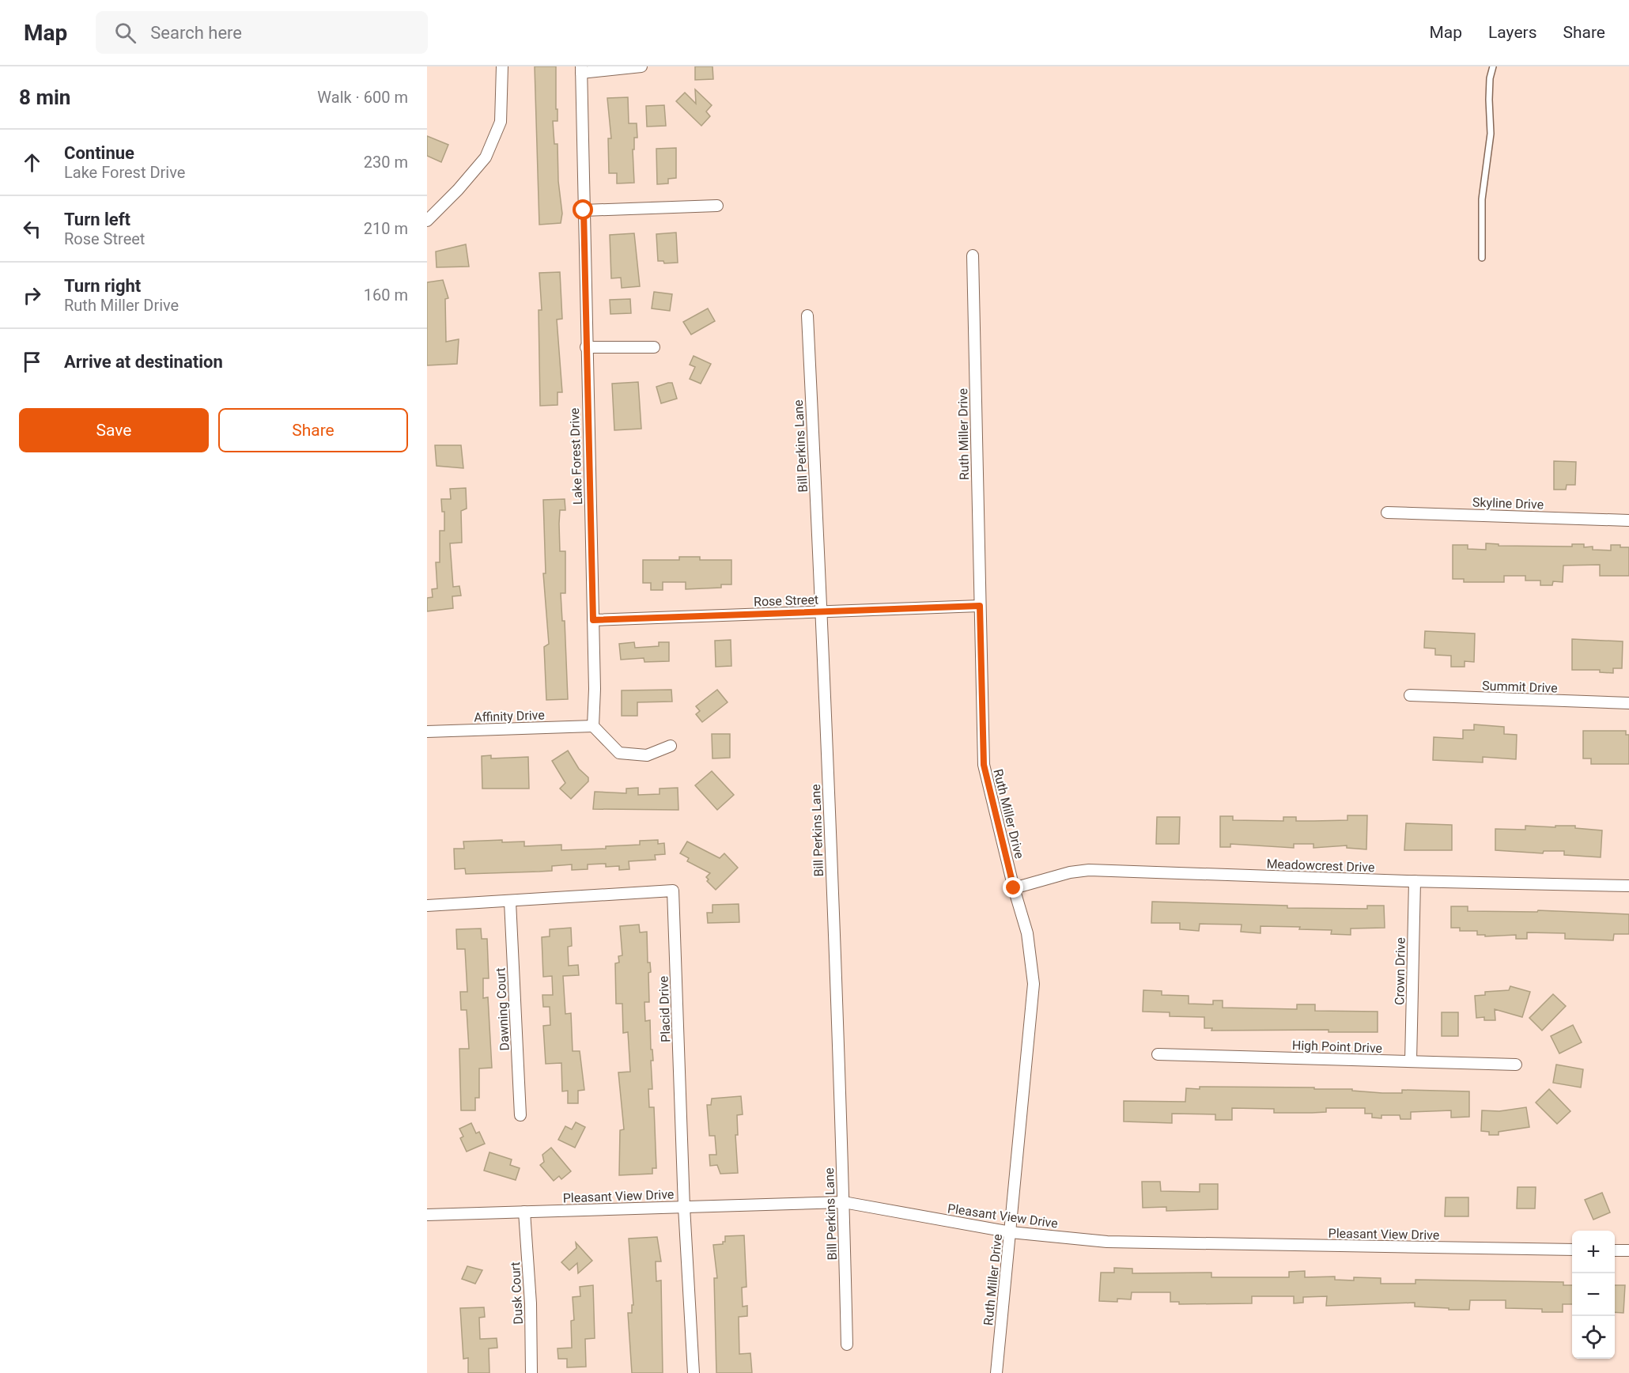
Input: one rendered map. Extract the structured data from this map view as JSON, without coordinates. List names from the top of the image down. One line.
{"streets":{"street":["Ruth Miller Drive","Bill Perkins Lane","Lake Forest Drive","Skyline Drive","Rose Street","Summit Drive","Affinity Drive","Meadowcrest Drive","Crown Drive","Dawning Court","Placid Drive","High Point Drive","Pleasant View Drive","Dusk Court"]},"crossings":[["Ruth Miller Drive","Rose Street"],["Ruth Miller Drive","Meadowcrest Drive"],["Ruth Miller Drive","Pleasant View Drive"],["Bill Perkins Lane","Rose Street"],["Bill Perkins Lane","Pleasant View Drive"],["Lake Forest Drive","Rose Street"],["Lake Forest Drive","Affinity Drive"],["Meadowcrest Drive","Crown Drive"],["Crown Drive","High Point Drive"],["Dawning Court","Placid Drive"],["Placid Drive","Pleasant View Drive"],["Pleasant View Drive","Dusk Court"]],"page":{"header":"Map","search":"Search here","nav":["Map","Layers","Share"],"heading":["8 min","Walk · 600 m"],"list":[["Continue","Lake Forest Drive","230 m"],["Turn left","Rose Street","210 m"],["Turn right","Ruth Miller Drive","160 m"],"Arrive at destination"],"buttons":["Save","Share"],"map_buttons":["+","−"]}}
